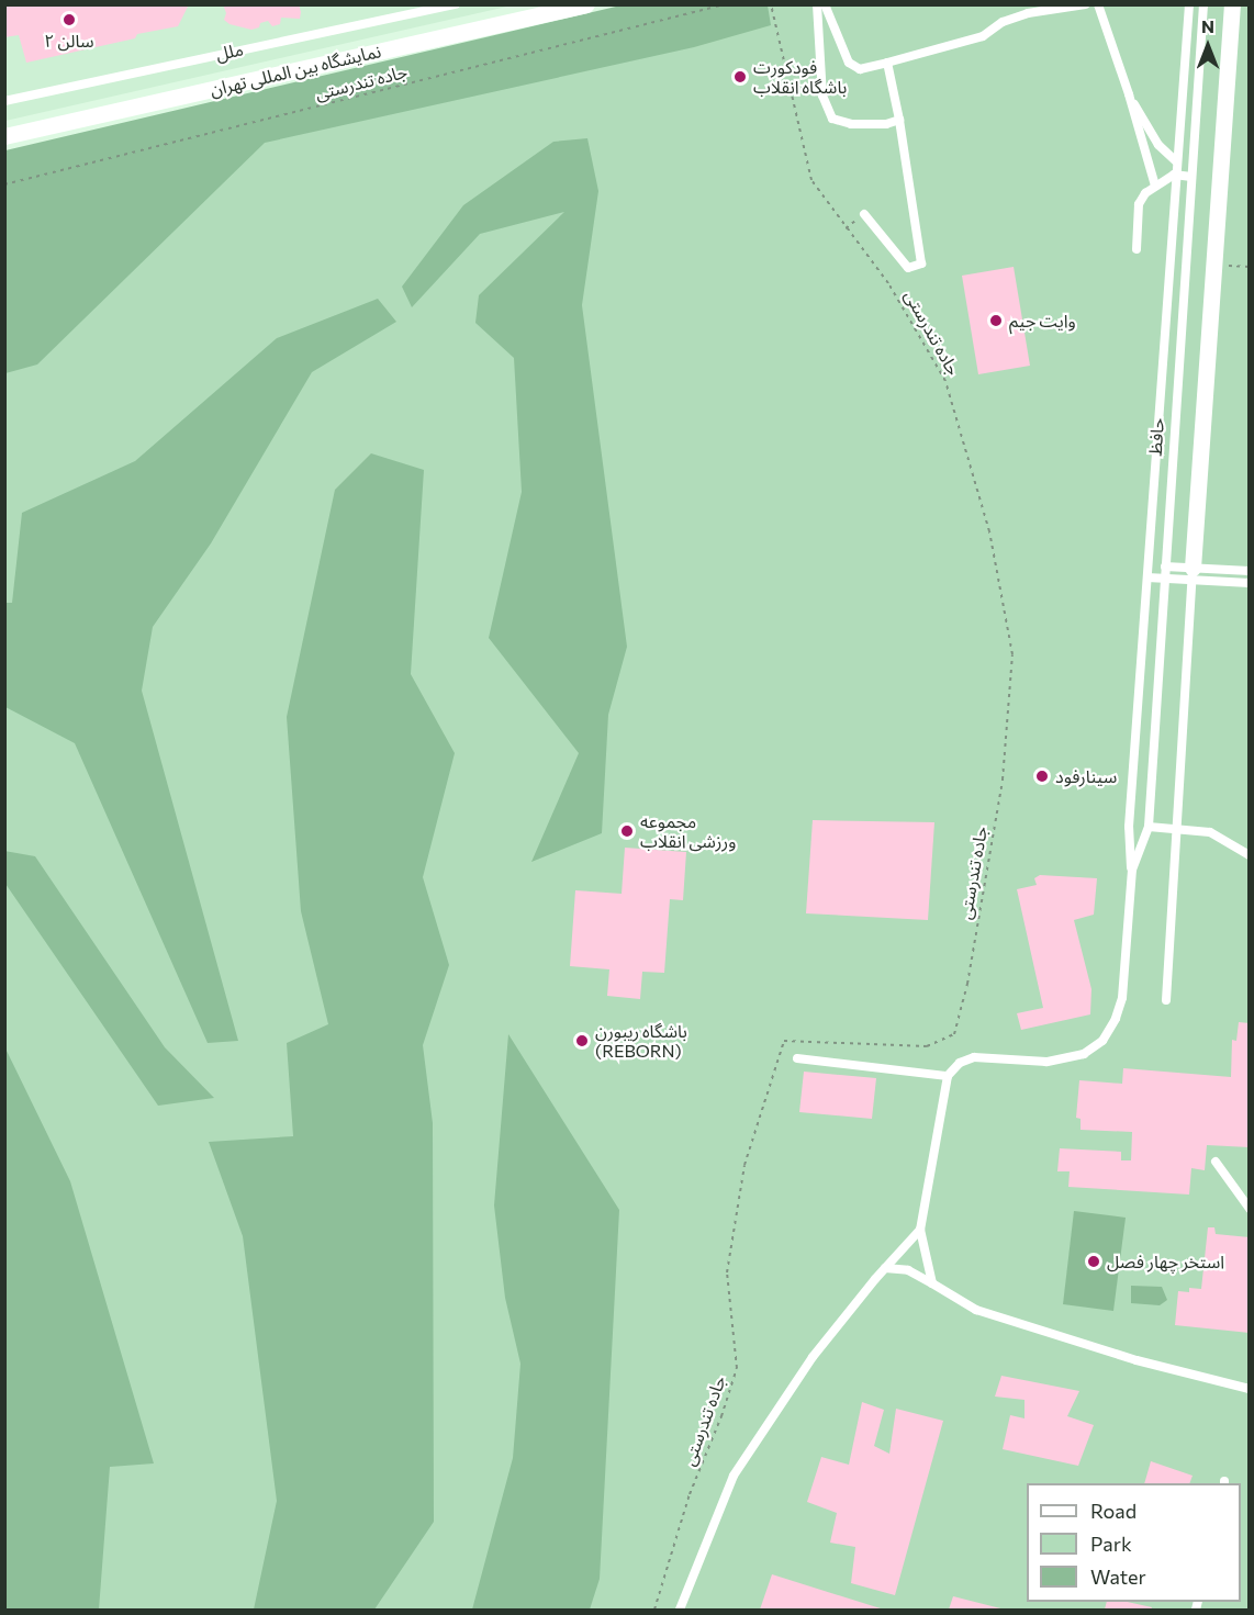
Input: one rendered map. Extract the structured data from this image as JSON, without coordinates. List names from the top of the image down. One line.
{"streets":{"street":["نمایشگاه بین المللی تهران"],"lane":["ملل","حافظ"],"path":["جاده تندرستی"]},"places":["سالن ۲","فودکورت باشگاه انقلاب","وایت جیم","سینارفود","مجموعه ورزشی انقلاب","باشگاه ریبورن (REBORN)","استخر چهار فصل"],"legend":["Road","Park","Water"],"north":"top"}
